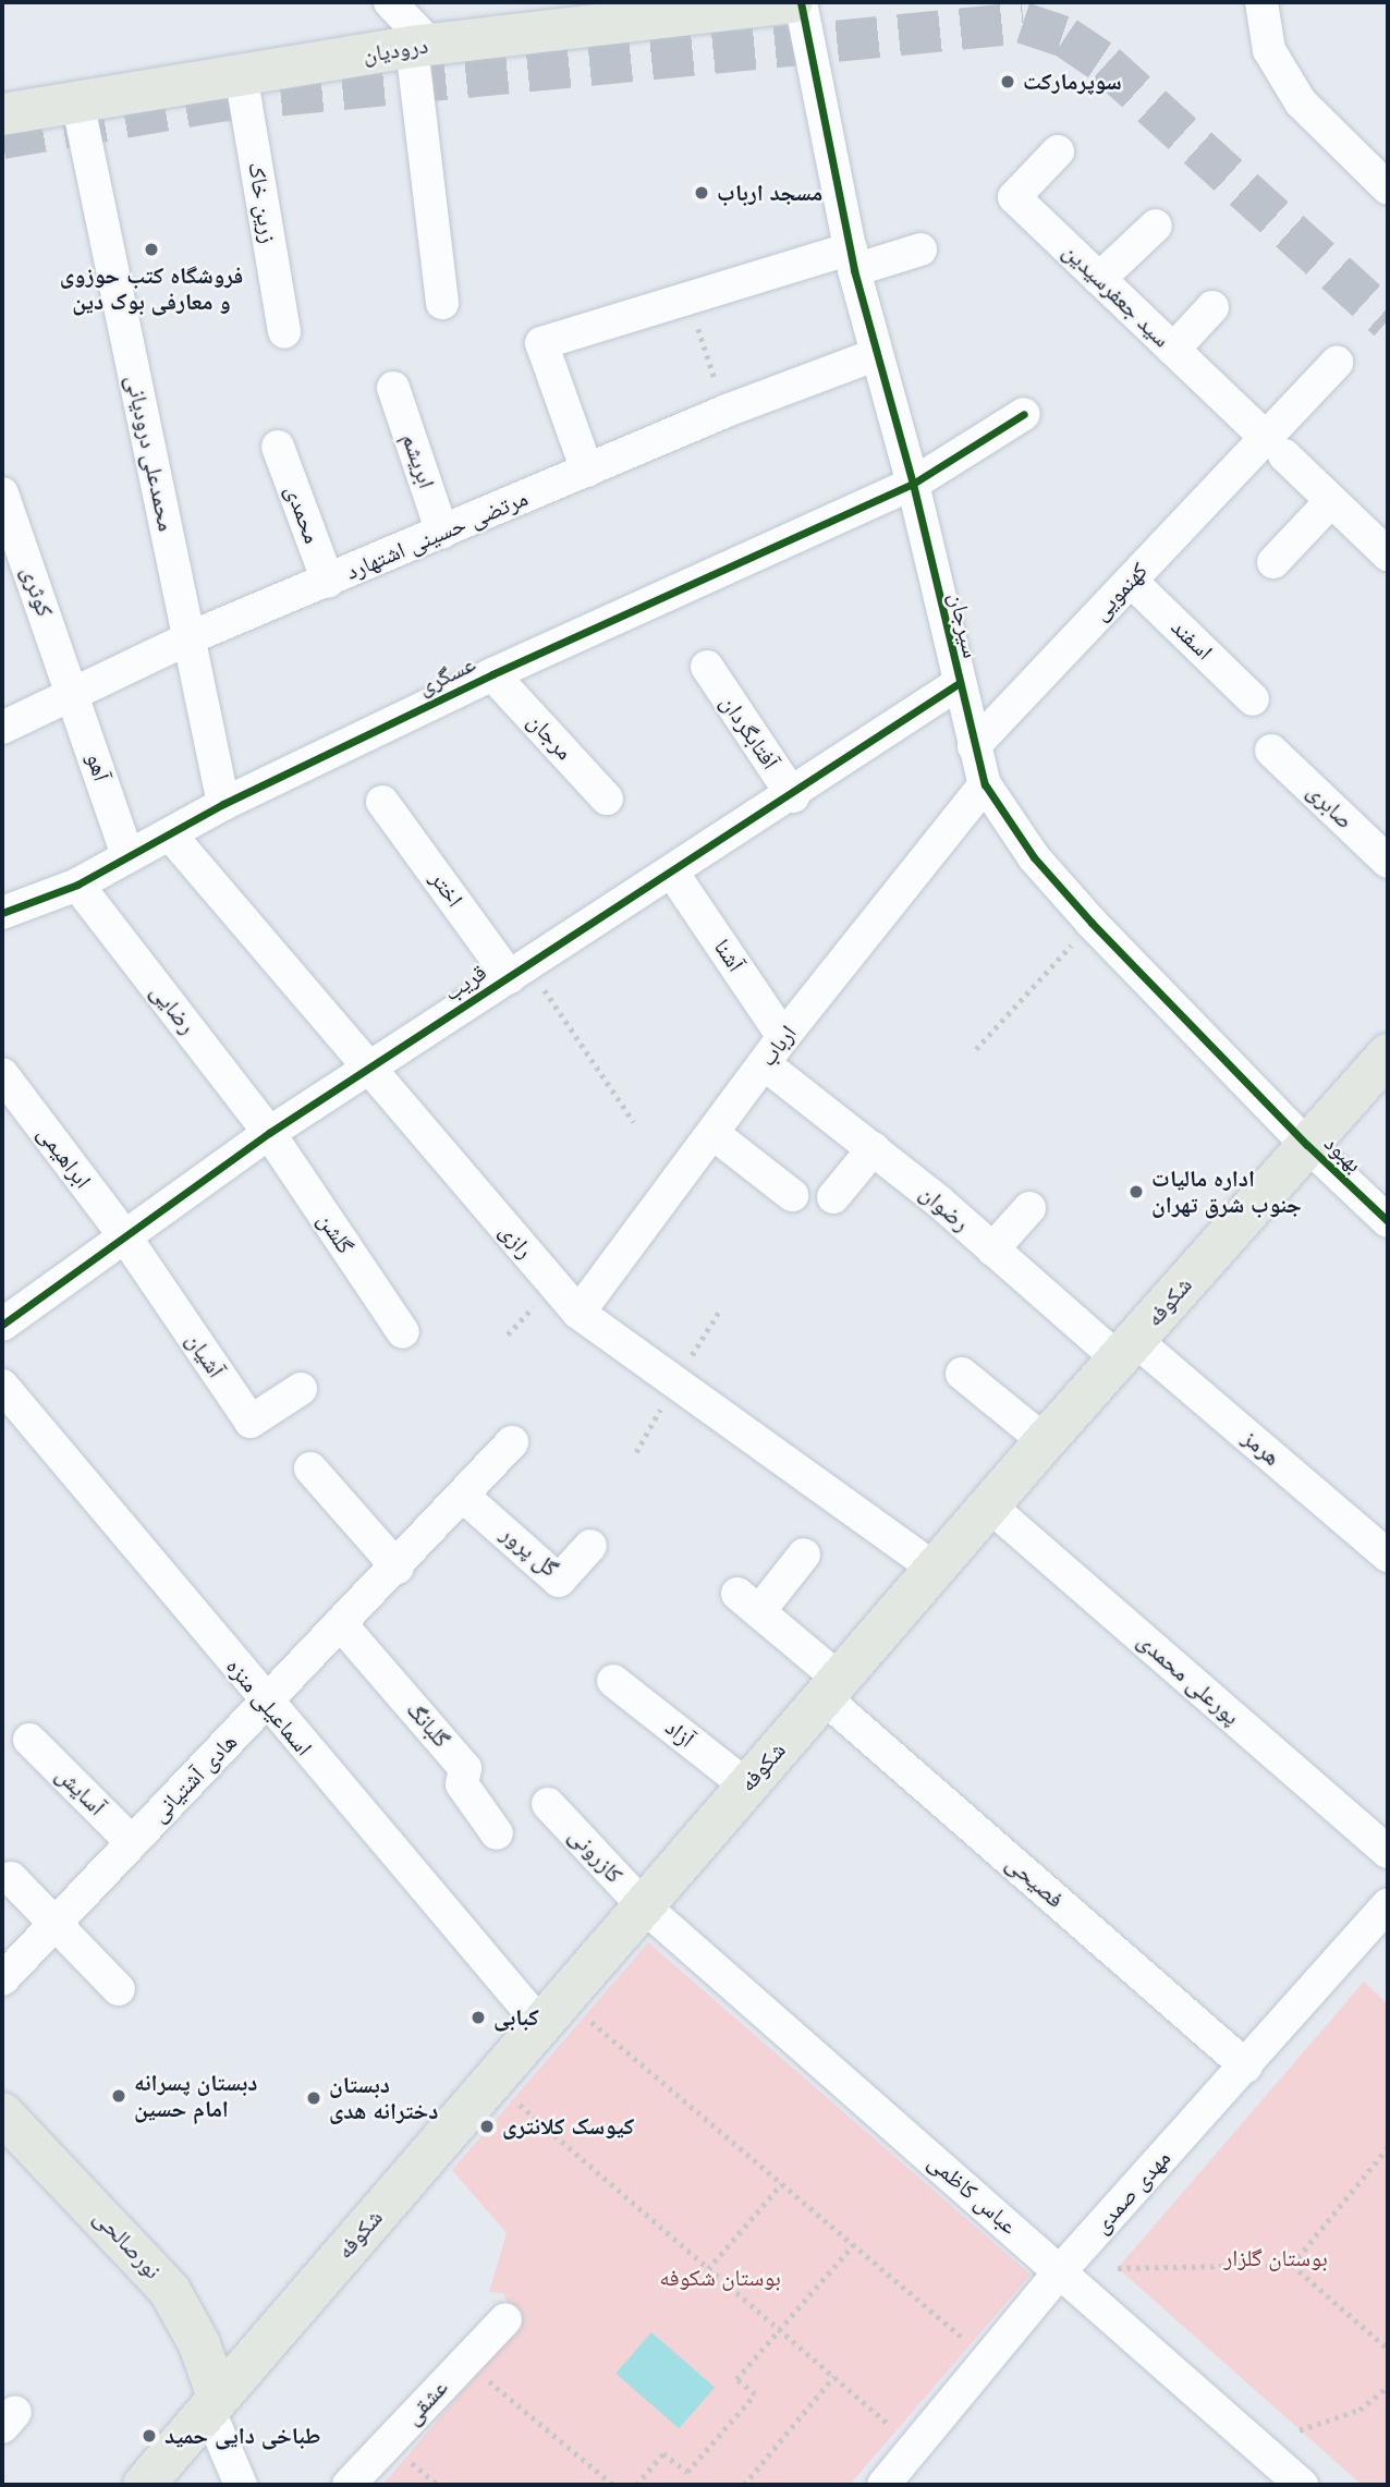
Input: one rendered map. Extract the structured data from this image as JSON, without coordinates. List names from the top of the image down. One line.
{"streets":{"main road":["درودیان","شکوفه","نورصالحی"],"street":["زرین خاک","سید جعفرسیدین","محمدعلی درودیانی","ابریشم","محمدی","مرتضی حسینی اشتهارد","کوثری","کهنمویی","سیرجان","اسفند","عسگری","آفتابگردان","مرجان","آهو","صابری","اختر","آشنا","قریب","رضایی","ارباب","بهبود","ابراهیمی","رضوان","گلشن","رازی","آشیان","هرمز","گل پرور","پورعلی محمدی","اسماعیلی منزه","گلبانگ","آزاد","هادی آشتیانی","آسایش","کازرونی","فصیحی","مهدی صمدی","عباس کاظمی","عشقی"]},"crossings":[["درودیان","زرین خاک"],["درودیان","محمدعلی درودیانی"],["سید جعفرسیدین","کهنمویی"],["محمدعلی درودیانی","مرتضی حسینی اشتهارد"],["محمدعلی درودیانی","عسگری"],["ابریشم","مرتضی حسینی اشتهارد"],["محمدی","مرتضی حسینی اشتهارد"],["مرتضی حسینی اشتهارد","کوثری"],["مرتضی حسینی اشتهارد","سیرجان"],["مرتضی حسینی اشتهارد","آهو"],["کوثری","آهو"],["کهنمویی","سیرجان"],["کهنمویی","اسفند"],["سیرجان","عسگری"],["سیرجان","قریب"],["سیرجان","ارباب"],["سیرجان","بهبود"],["سیرجان","شکوفه"],["عسگری","مرجان"],["عسگری","رضایی"],["عسگری","رازی"],["آفتابگردان","قریب"],["اختر","قریب"],["آشنا","قریب"],["آشنا","ارباب"],["قریب","رضایی"],["قریب","ابراهیمی"],["قریب","گلشن"],["قریب","رازی"],["قریب","آشیان"],["رضایی","گلشن"],["ارباب","رضوان"],["ارباب","رازی"],["بهبود","شکوفه"],["ابراهیمی","آشیان"],["رضوان","شکوفه"],["رضوان","هرمز"],["رازی","شکوفه"],["شکوفه","هرمز"],["شکوفه","پورعلی محمدی"],["شکوفه","اسماعیلی منزه"],["شکوفه","آزاد"],["شکوفه","کازرونی"],["شکوفه","فصیحی"],["شکوفه","عباس کاظمی"],["شکوفه","نورصالحی"],["گل پرور","هادی آشتیانی"],["اسماعیلی منزه","هادی آشتیانی"],["گلبانگ","هادی آشتیانی"],["هادی آشتیانی","آسایش"],["کازرونی","عباس کاظمی"],["فصیحی","مهدی صمدی"],["مهدی صمدی","عباس کاظمی"]],"parks":["بوستان گلزار","بوستان شکوفه"],"places":["سوپرمارکت","مسجد ارباب","فروشگاه کتب حوزوی و معارفی بوک دین","اداره مالیات جنوب شرق تهران","کبابی","دبستان پسرانه امام حسین","دبستان دخترانه هدی","کیوسک کلانتری","طباخی دایی حمید"]}
